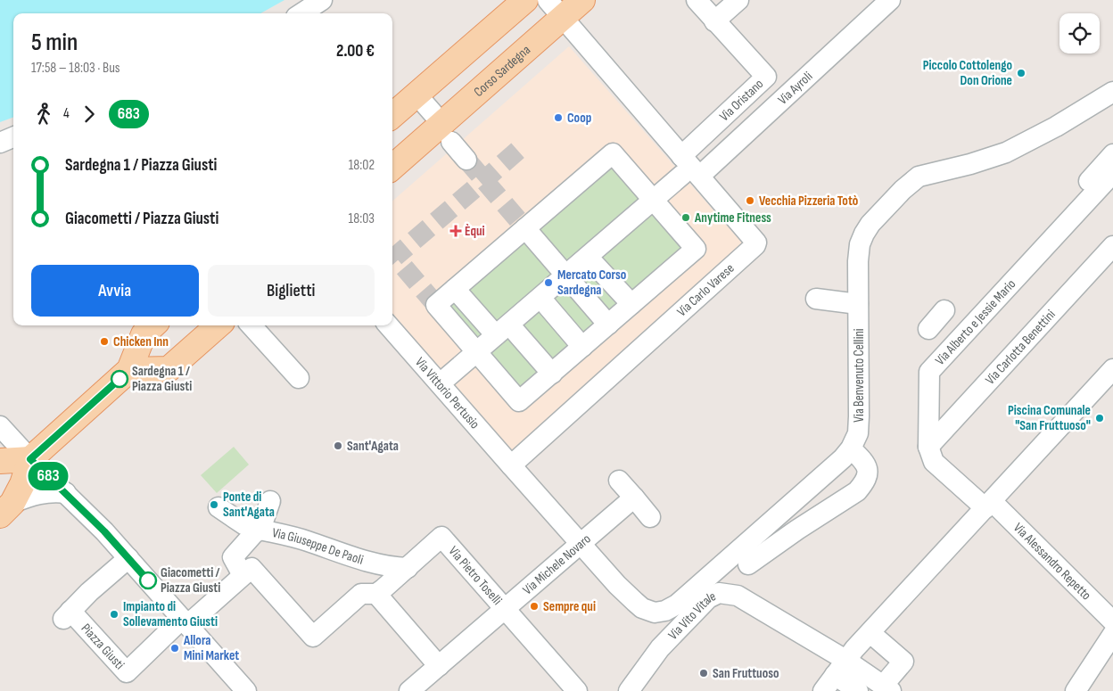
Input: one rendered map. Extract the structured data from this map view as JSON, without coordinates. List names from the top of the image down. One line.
{"streets":{"main road":["Corso Sardegna"],"street":["Via Ayroli","Via Oristano","Via Carlo Varese","Via Alberto e Jessie Mario","Via Carlotta Benettini","Via Benvenuto Cellini","Via Vittorio Pertusio","Via Giuseppe De Paoli","Via Alessandro Repetto","Via Michele Novaro","Via Pietro Toselli","Via Vito Vitale","Piazza Giusti"]},"crossings":[["Corso Sardegna","Via Carlo Varese"],["Via Ayroli","Via Oristano"],["Via Ayroli","Via Carlo Varese"],["Via Oristano","Via Carlo Varese"],["Via Carlo Varese","Via Vittorio Pertusio"],["Via Alberto e Jessie Mario","Via Carlotta Benettini"],["Via Alberto e Jessie Mario","Via Alessandro Repetto"],["Via Benvenuto Cellini","Via Michele Novaro"],["Via Giuseppe De Paoli","Via Pietro Toselli"],["Via Michele Novaro","Via Pietro Toselli"]],"places":{"other":["Piccolo Cottolengo Don Orione","Coop","Vecchia Pizzeria Totò","Anytime Fitness","Mercato Corso Sardegna","Chicken Inn","Sardegna 1 / Piazza Giusti","Piscina Comunale \"San Fruttuoso\"","Sant'Agata","Ponte di Sant'Agata","Giacometti / Piazza Giusti","Sempre qui","Impianto di Sollevamento Giusti","Allora Mini Market","San Fruttuoso"],"health":["Èqui"]},"lines":["bus line 683"],"page":{"on_map":"683","heading":["5 min","17:58 – 18:03 · Bus","2.00 €"],"legs":["4","683"],"list":[{"name":"Sardegna 1 / Piazza Giusti","value":"18:02"},{"name":"Giacometti / Piazza Giusti","value":"18:03"}],"buttons":["Avvia","Biglietti"]}}
